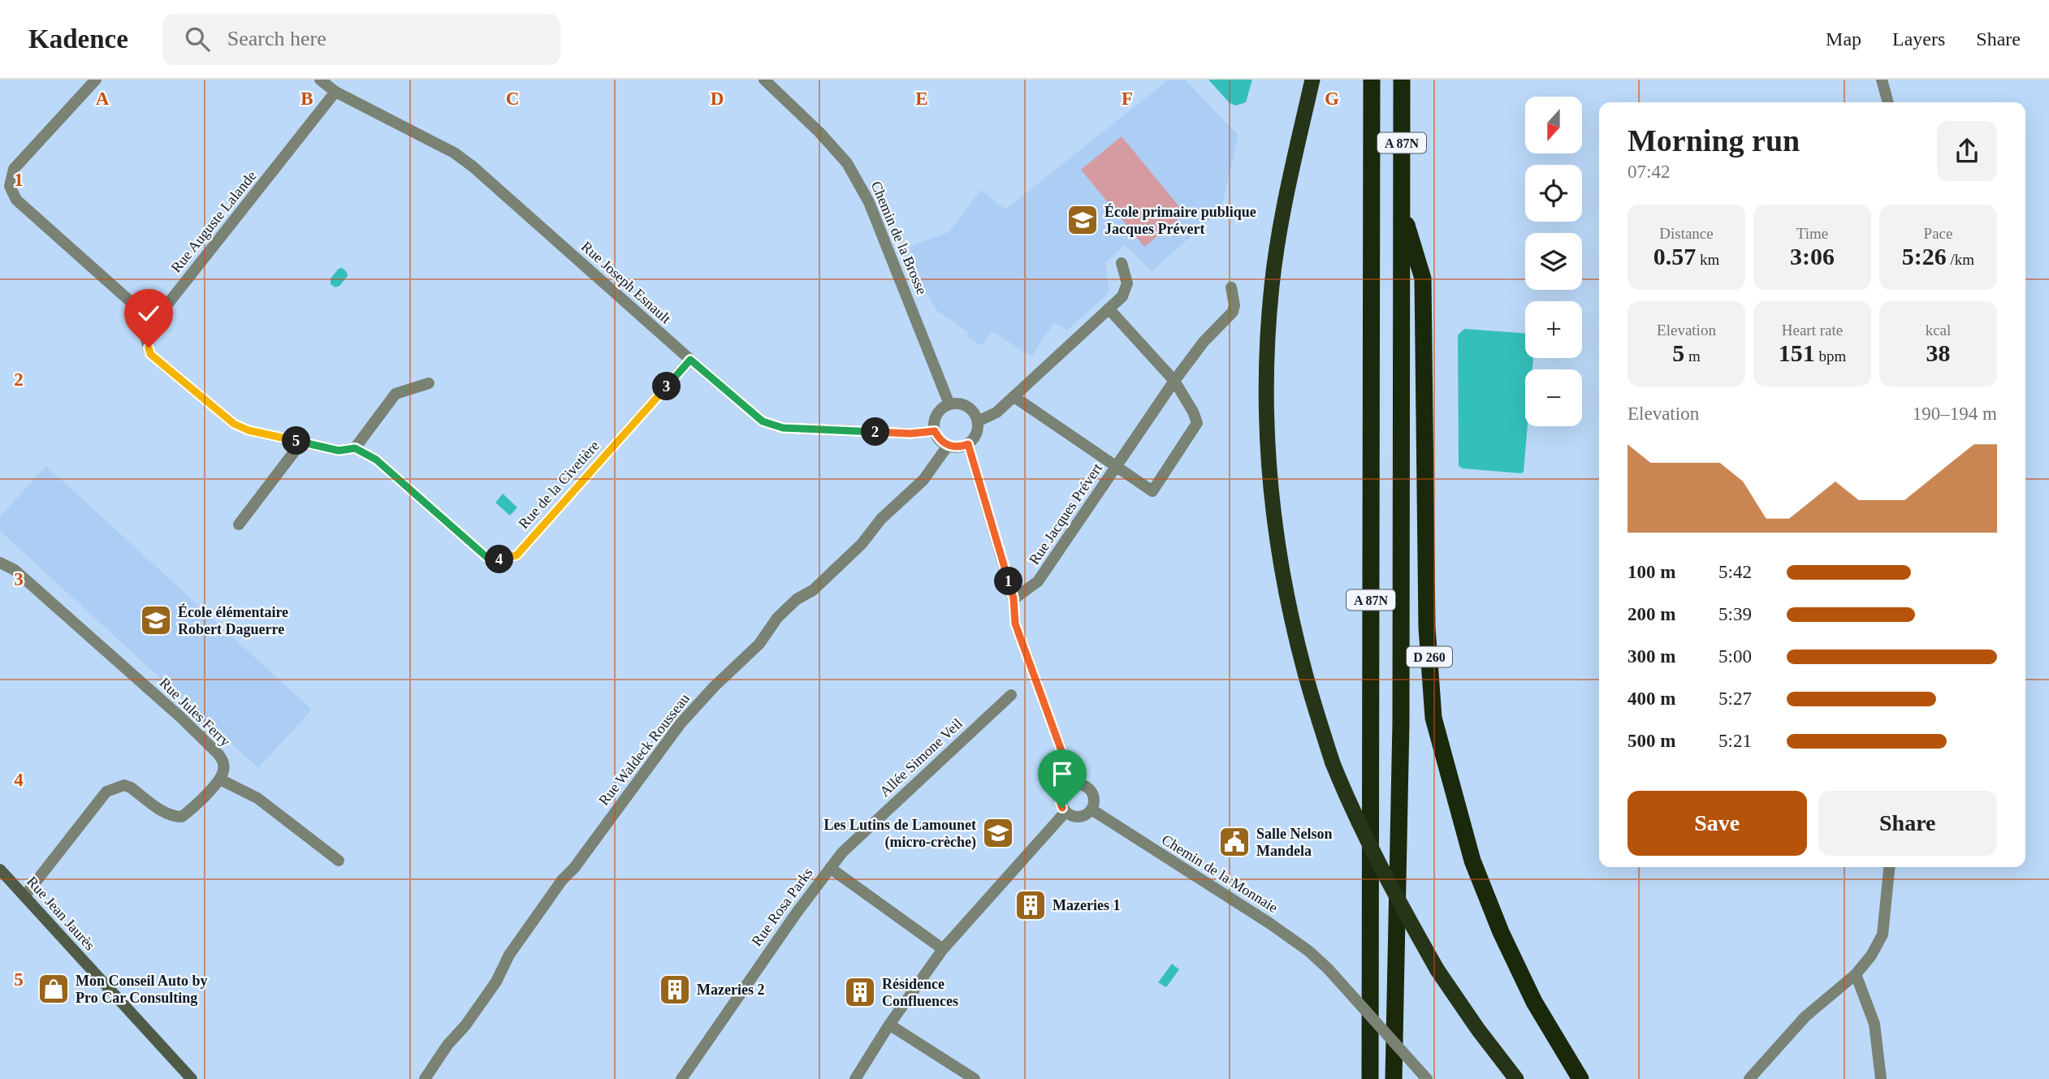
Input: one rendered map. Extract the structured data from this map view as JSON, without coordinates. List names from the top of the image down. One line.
{"streets":{"highway":["A 87N","D 260"],"main road":["Rue Jean Jaurès"],"street":["Rue Auguste Lalande","Chemin de la Brosse","Rue Joseph Esnault","Rue de la Civetière","Rue Jacques Prévert","Rue Jules Ferry","Rue Waldeck Rousseau","Allée Simone Veil","Chemin de la Monnaie","Rue Rosa Parks"]},"crossings":[["A 87N","D 260"],["Rue Auguste Lalande","Rue Joseph Esnault"],["Rue Auguste Lalande","Rue de la Civetière"],["Chemin de la Brosse","Rue Joseph Esnault"],["Chemin de la Brosse","Rue Waldeck Rousseau"],["Rue Joseph Esnault","Rue de la Civetière"],["Rue Joseph Esnault","Rue Waldeck Rousseau"],["Allée Simone Veil","Rue Rosa Parks"]],"places":{"school or university":["École primaire publique Jacques Prévert","École élémentaire Robert Daguerre","Les Lutins de Lamounet (micro-crèche)"],"public building":["Salle Nelson Mandela"],"building":["Mazeries 1","Mazeries 2","Résidence Confluences"],"shop":["Mon Conseil Auto by Pro Car Consulting"]},"north":"bottom","page":{"header":"Kadence","search":"Search here","nav":["Map","Layers","Share"],"map_buttons":["+","−"],"heading":["Morning run","07:42"],"stats":[["Distance","0.57 km"],["Time","3:06"],["Pace","5:26 /km"],["Elevation","5 m"],["Heart rate","151 bpm"],["kcal","38"]],"pins":["3","2","5","4","1"],"chart":["Elevation","190–194 m"],"list":[{"name":"100 m","note":"5:42"},{"name":"200 m","note":"5:39"},{"name":"300 m","note":"5:00"},{"name":"400 m","note":"5:27"},{"name":"500 m","note":"5:21"}],"buttons":["Save","Share"]},"grid":{"columns":["A","B","C","D","E","F","G"],"rows":["1","2","3","4","5"]}}
